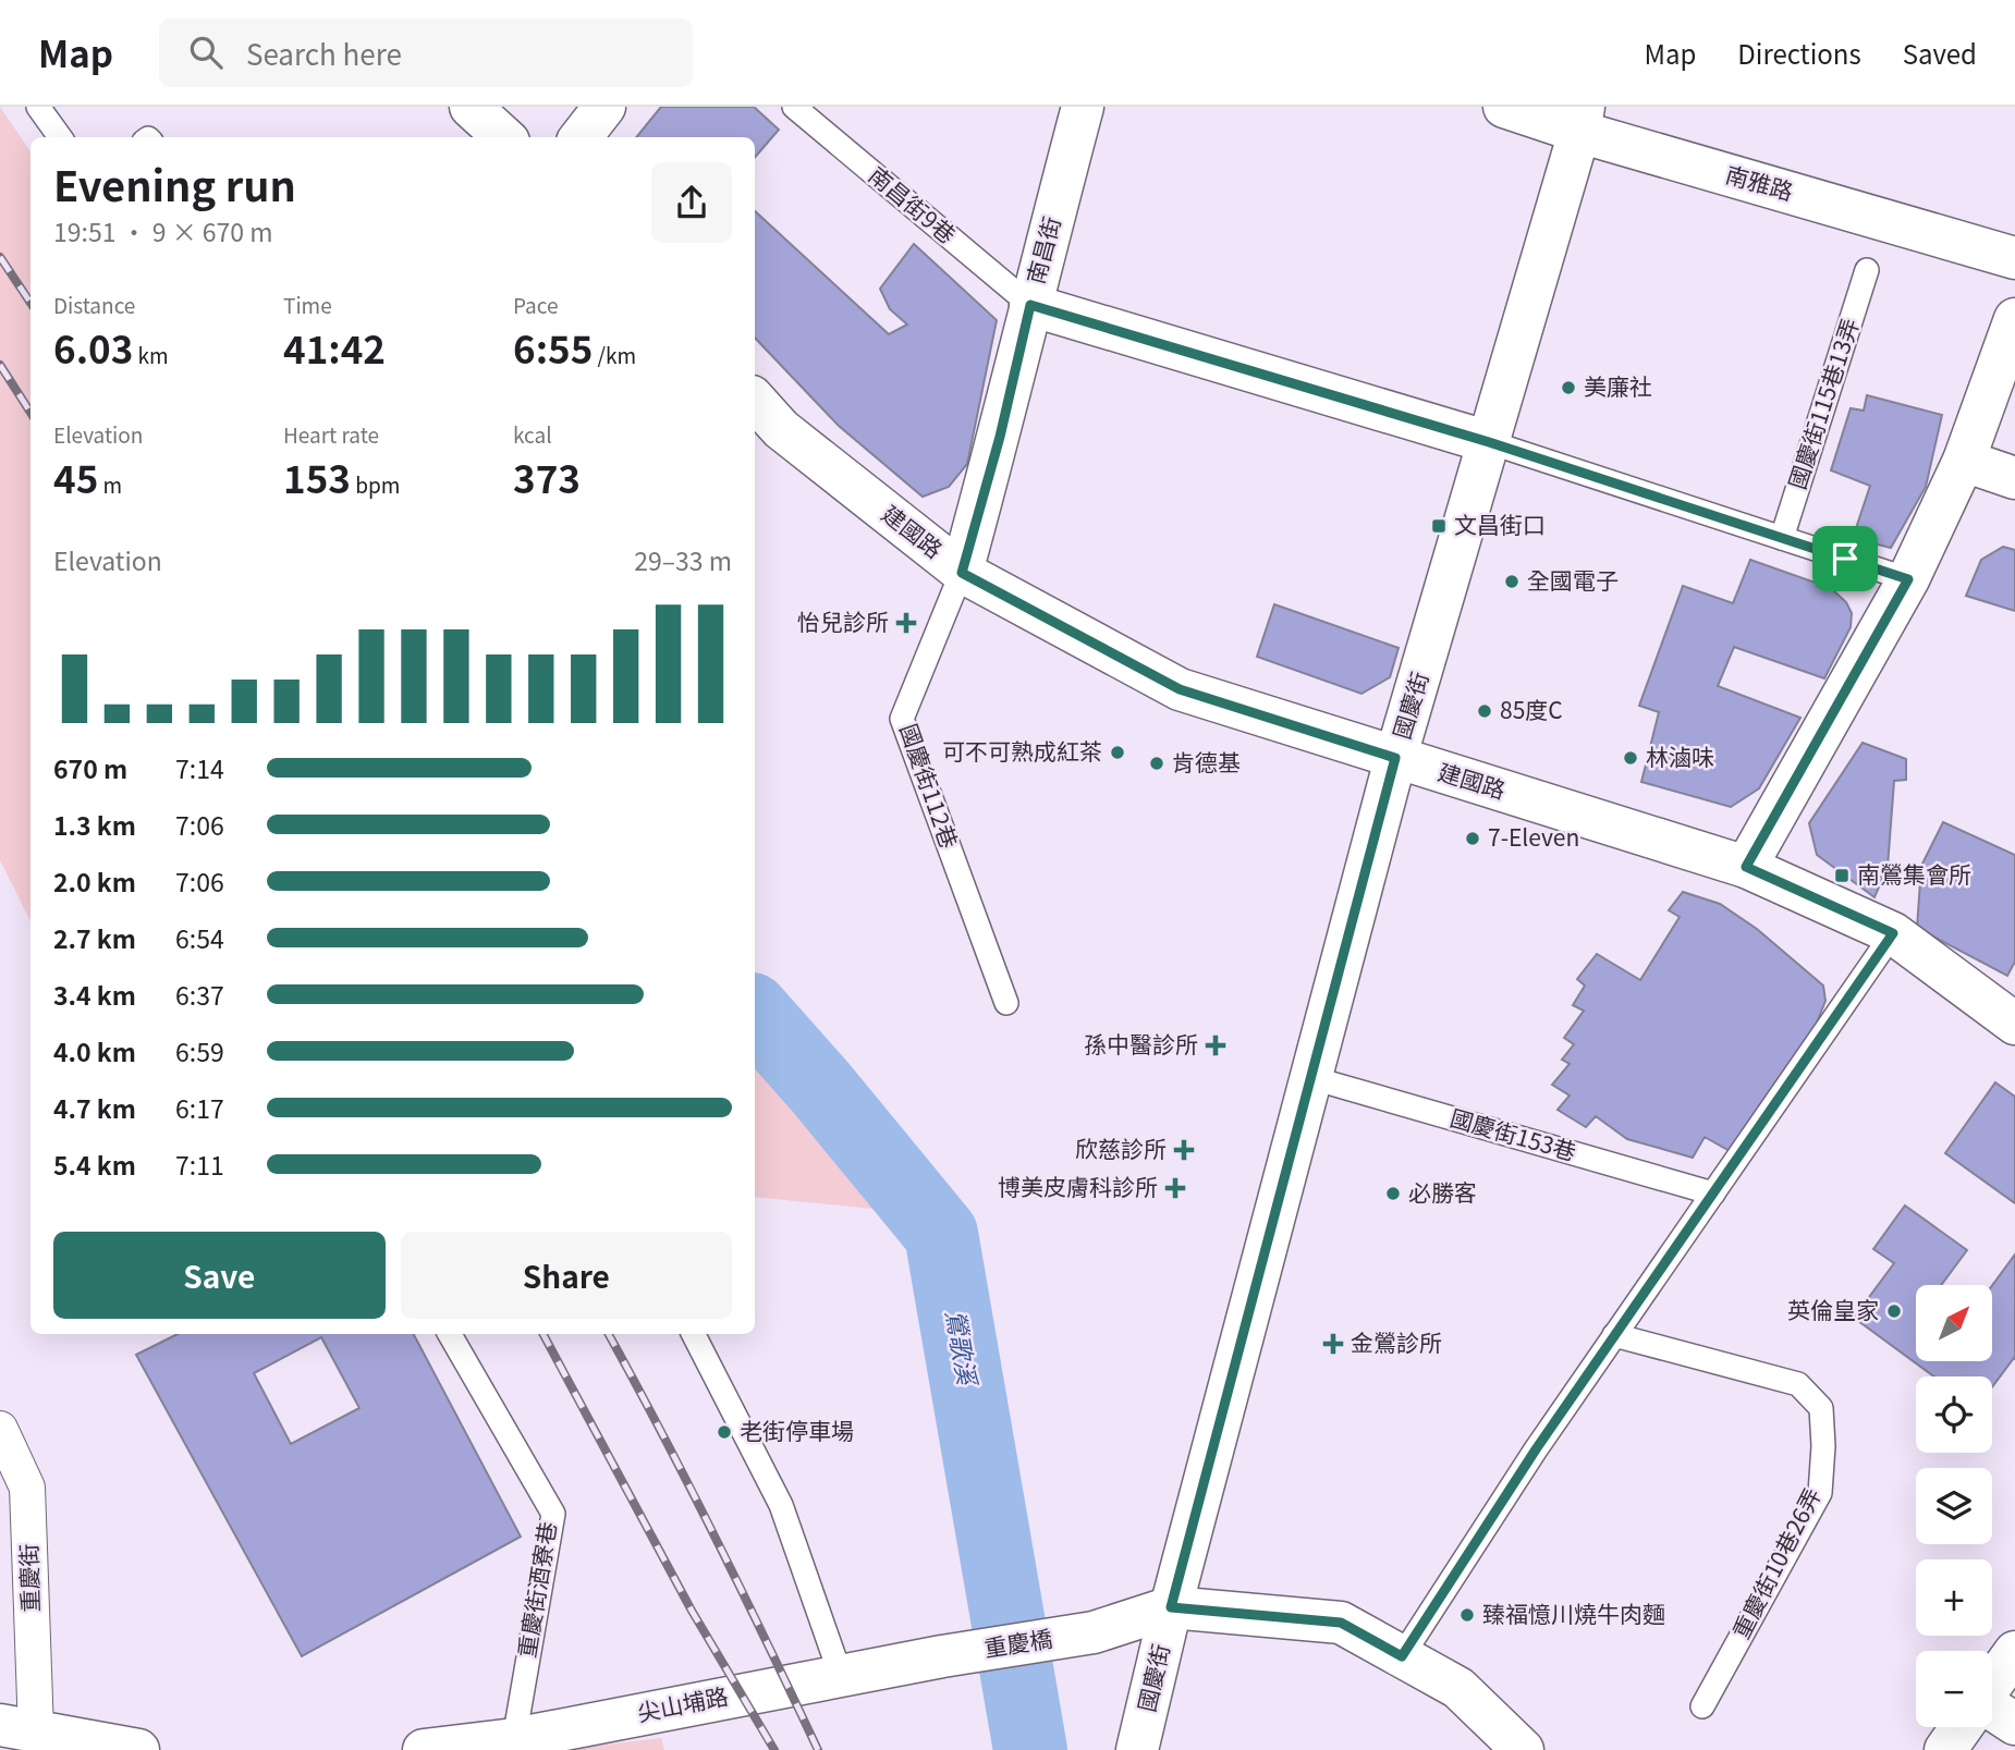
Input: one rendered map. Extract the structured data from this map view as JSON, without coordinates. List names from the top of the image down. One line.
{"streets":{"street":["南雅路","南昌街","建國路","國慶街","重慶街","重慶橋","尖山埔路"],"lane":["南昌街9巷","國慶街115巷13弄","國慶街112巷","國慶街153巷","重慶街10巷26弄","重慶街酒寮巷"]},"crossings":[["南雅路","國慶街"],["南昌街9巷","南昌街"],["南昌街","建國路"],["南昌街","國慶街112巷"],["建國路","國慶街"],["建國路","國慶街112巷"],["國慶街","國慶街153巷"],["國慶街","重慶橋"],["重慶街酒寮巷","尖山埔路"],["重慶橋","尖山埔路"]],"water":["鶯歌溪"],"places":{"other":["美廉社","全國電子","85度C","可不可熟成紅茶","林滷味","肯德基","7-Eleven","必勝客","英倫皇家","老街停車場","臻福憶川燒牛肉麵"],"transit":["文昌街口","南鶯集會所"],"health":["怡兒診所","孫中醫診所","欣慈診所","博美皮膚科診所","金鶯診所"]},"north":"top right","page":{"header":"Map","search":"Search here","nav":["Map","Directions","Saved"],"heading":["Evening run","19:51 · 9 × 670 m"],"stats":[["Distance","6.03 km"],["Time","41:42"],["Pace","6:55 /km"],["Elevation","45 m"],["Heart rate","153 bpm"],["kcal","373"]],"chart":["Elevation","29–33 m"],"list":[{"name":"670 m","note":"7:14"},{"name":"1.3 km","note":"7:06"},{"name":"2.0 km","note":"7:06"},{"name":"2.7 km","note":"6:54"},{"name":"3.4 km","note":"6:37"},{"name":"4.0 km","note":"6:59"},{"name":"4.7 km","note":"6:17"},{"name":"5.4 km","note":"7:11"}],"buttons":["Save","Share"],"map_buttons":["+","−"]}}
